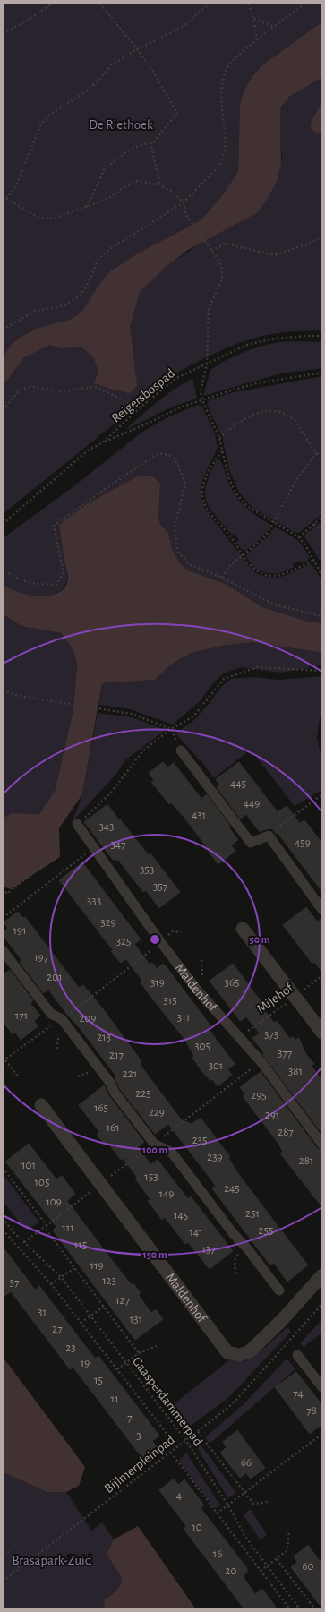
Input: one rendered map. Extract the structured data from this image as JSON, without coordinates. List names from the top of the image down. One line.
{"streets":{"street":["Maldenhof"],"path":["Reigersbospad","Mijehof","Gaasperdammerpad","Bijlmerpleinpad"]},"crossings":[["Maldenhof","Mijehof"],["Gaasperdammerpad","Bijlmerpleinpad"]],"parks":["De Riethoek","Brasapark-Zuid"],"house_numbers":["445","449","431","343","459","347","353","357","333","329","191","325","197","201","319","365","315","171","311","209","373","213","305","377","217","301","381","221","225","295","165","229","291","161","287","235","239","281","101","153","105","245","149","109","251","145","111","255","141","115","137","119","123","37","127","31","131","27","23","19","15","74","11","78","7","3","66","4","10","16","60","20"],"rings":["50 m","100 m","150 m"]}
